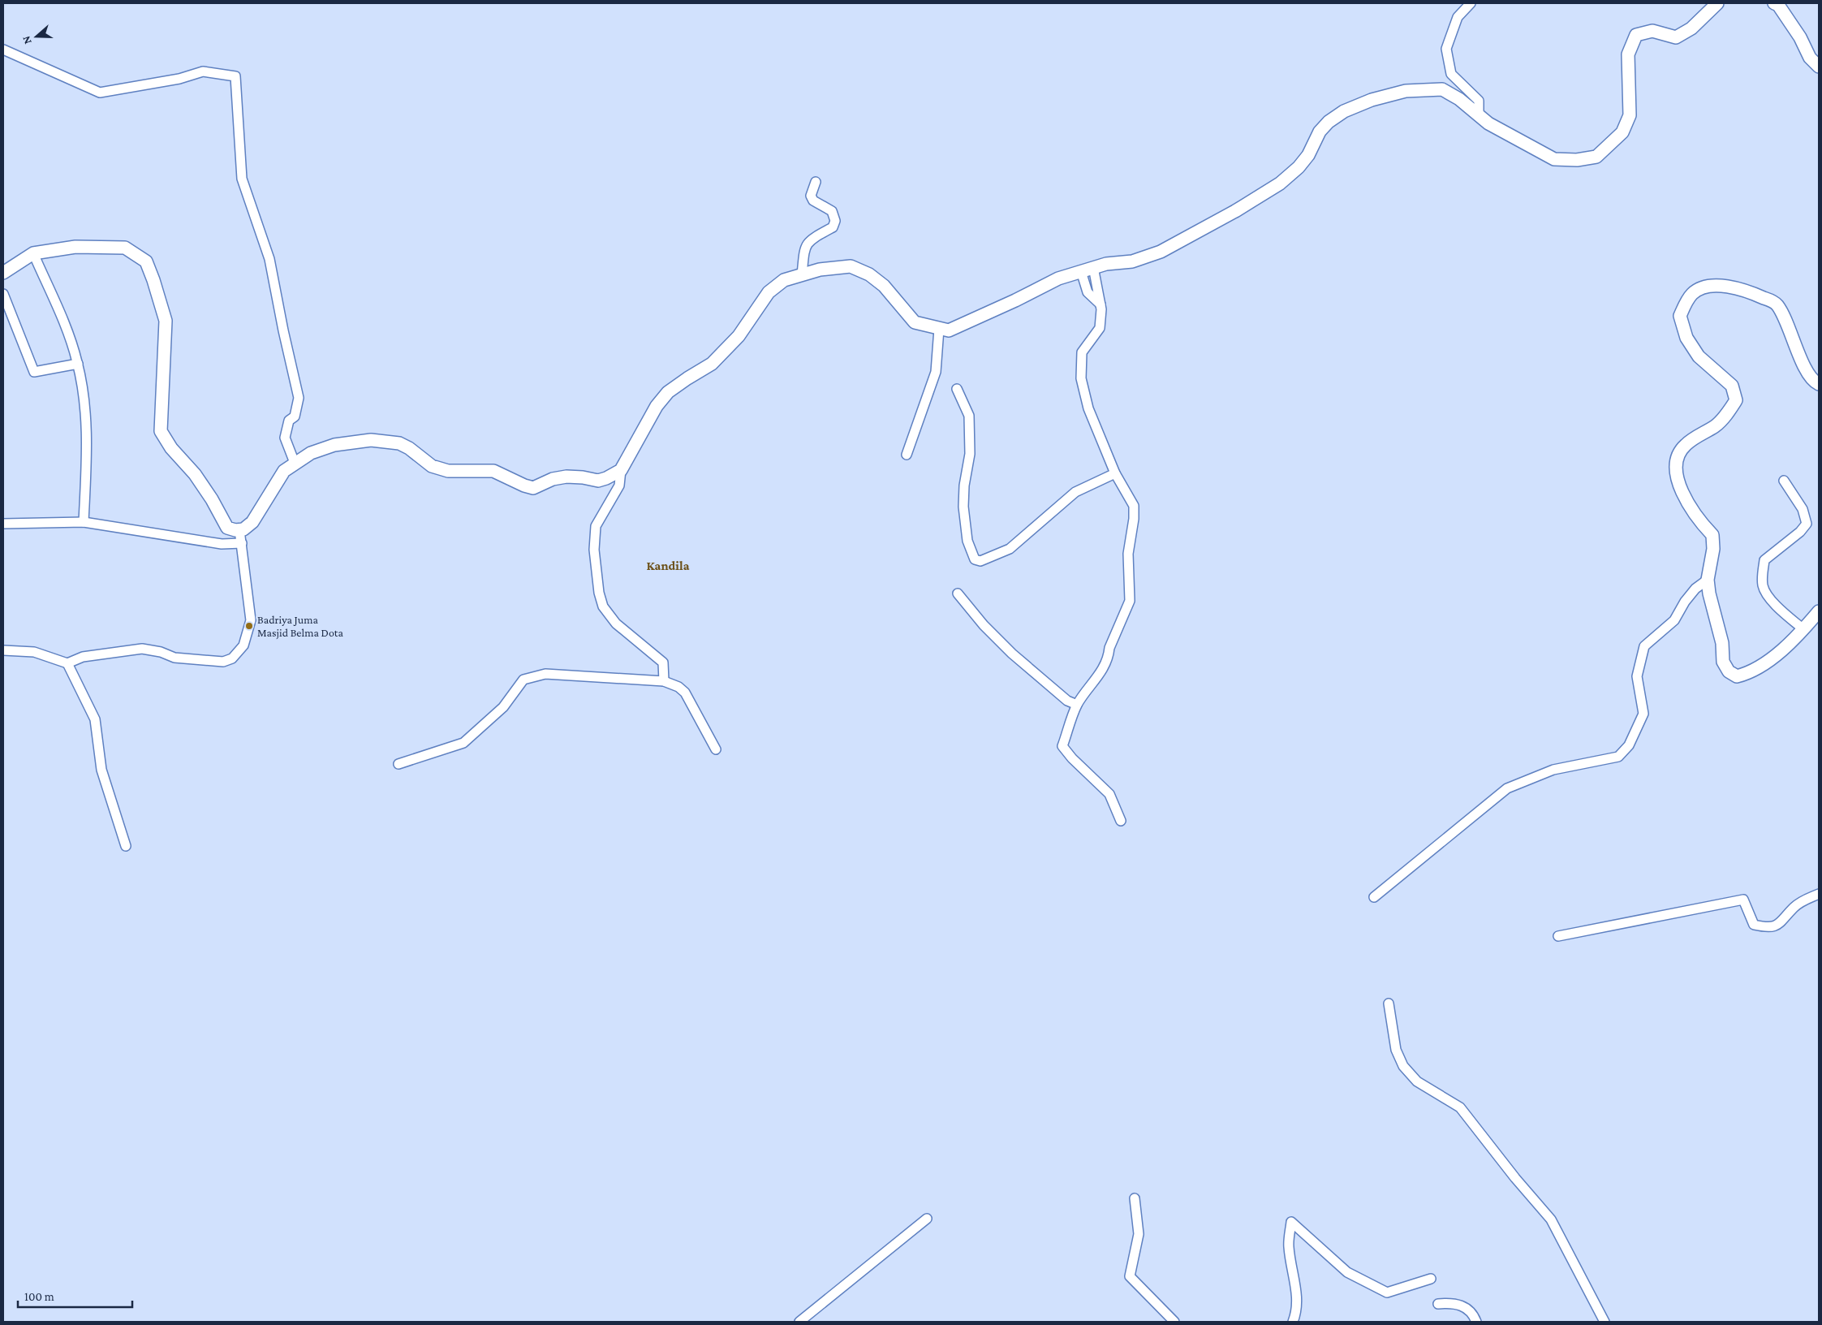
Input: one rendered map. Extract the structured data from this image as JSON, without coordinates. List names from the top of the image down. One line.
{"districts":["Kandila"],"places":["Badriya Juma Masjid Belma Dota"],"scale_bar":"100 m","north":"left"}
